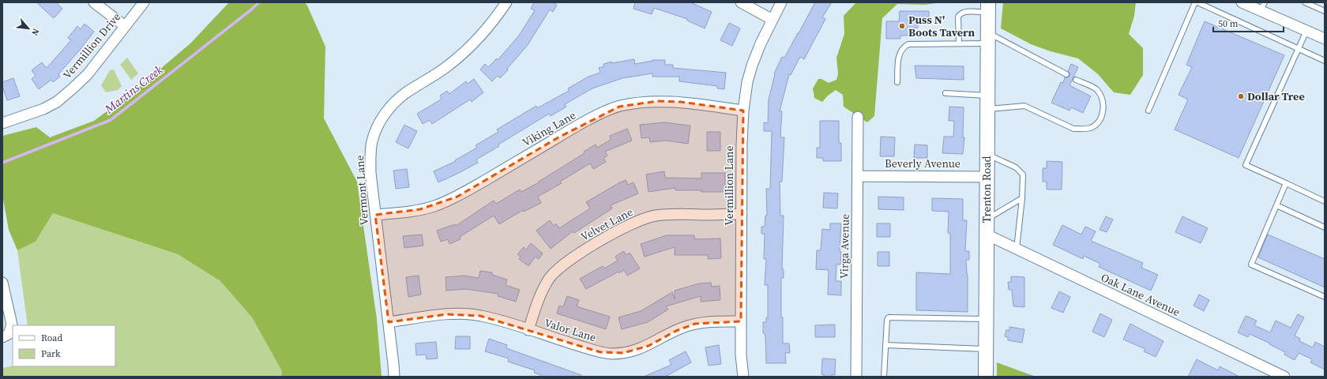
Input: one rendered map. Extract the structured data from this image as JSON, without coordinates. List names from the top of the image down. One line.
{"streets":{"main road":["Trenton Road"],"street":["Vermillion Drive","Viking Lane","Beverly Avenue","Vermillion Lane","Vermont Lane","Velvet Lane","Virga Avenue","Oak Lane Avenue","Valor Lane"]},"crossings":[["Viking Lane","Vermillion Lane"],["Viking Lane","Vermont Lane"],["Beverly Avenue","Trenton Road"],["Beverly Avenue","Virga Avenue"],["Vermillion Lane","Velvet Lane"],["Vermillion Lane","Valor Lane"],["Trenton Road","Oak Lane Avenue"],["Vermont Lane","Valor Lane"],["Velvet Lane","Valor Lane"]],"water":["Martins Creek"],"places":["Puss N' Boots Tavern","Dollar Tree"],"legend":["Road","Park"],"scale_bar":"50 m","north":"bottom right"}
